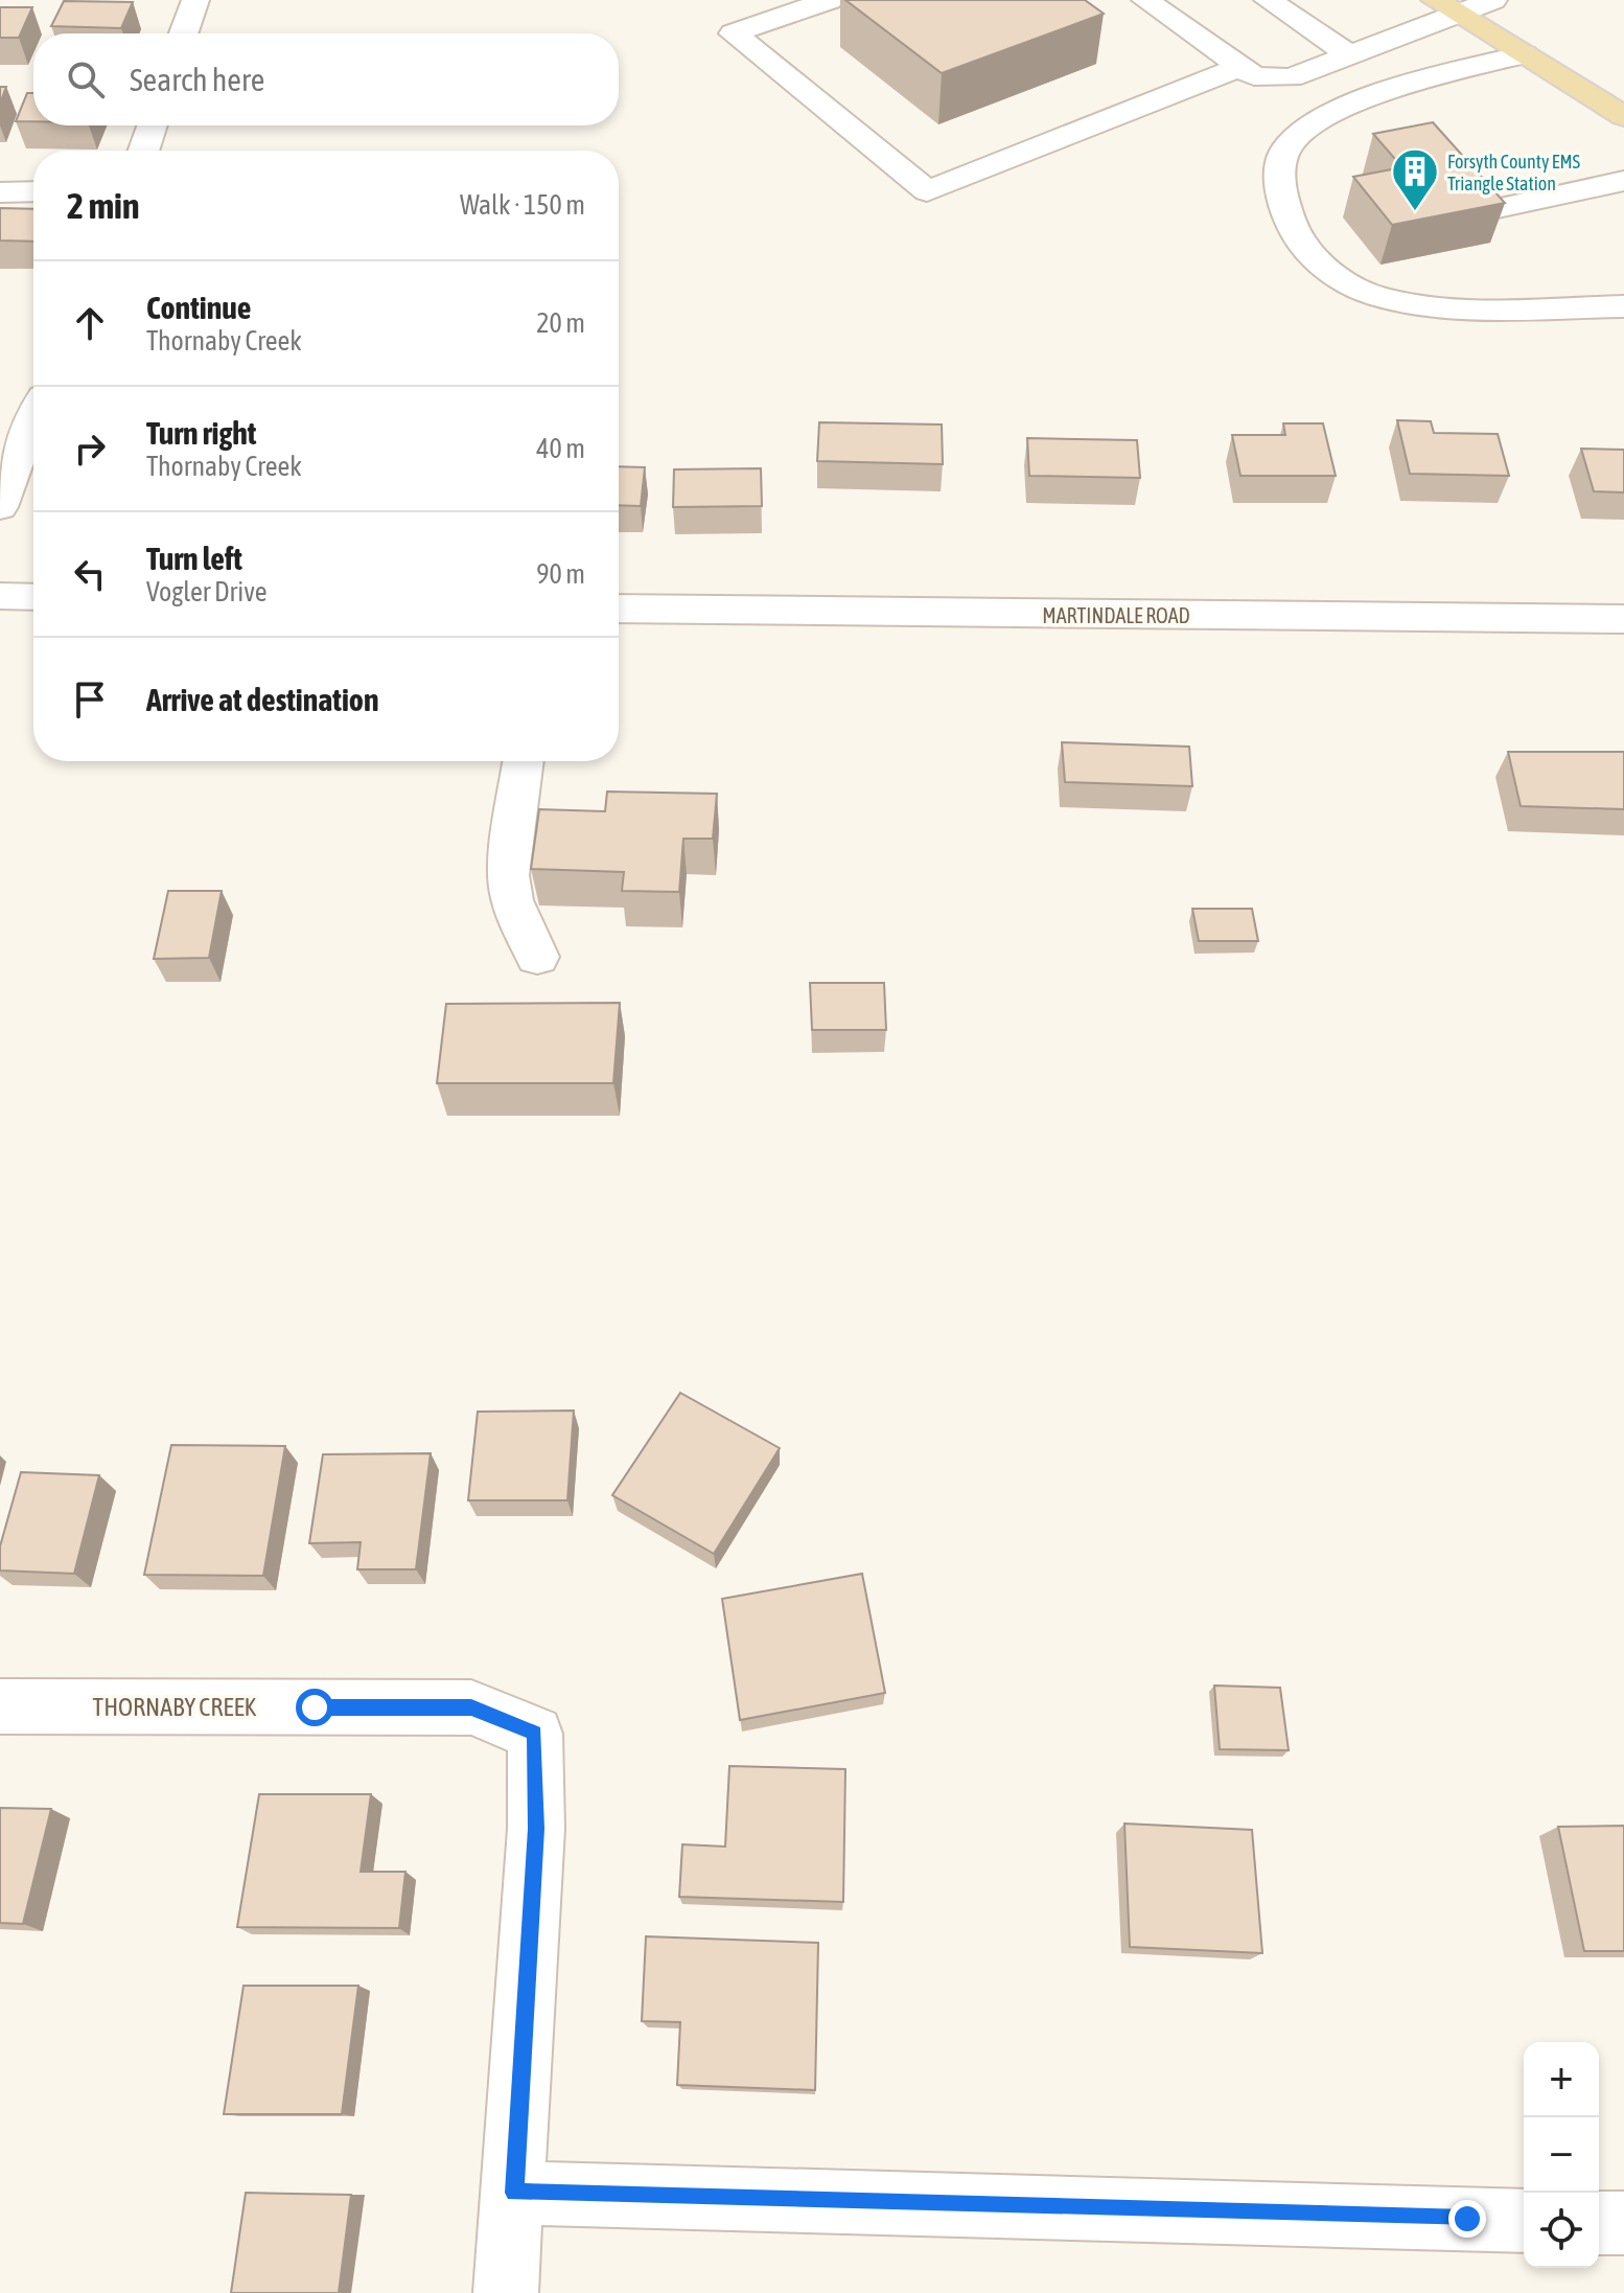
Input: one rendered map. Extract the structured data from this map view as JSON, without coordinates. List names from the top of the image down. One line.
{"streets":{"street":["MARTINDALE ROAD","THORNABY CREEK"]},"places":{"building":["Forsyth County EMS Triangle Station"]},"page":{"search":"Search here","heading":["2 min","Walk · 150 m"],"list":[["Continue","Thornaby Creek","20 m"],["Turn right","Thornaby Creek","40 m"],["Turn left","Vogler Drive","90 m"],"Arrive at destination"],"map_buttons":["+","−"]}}
